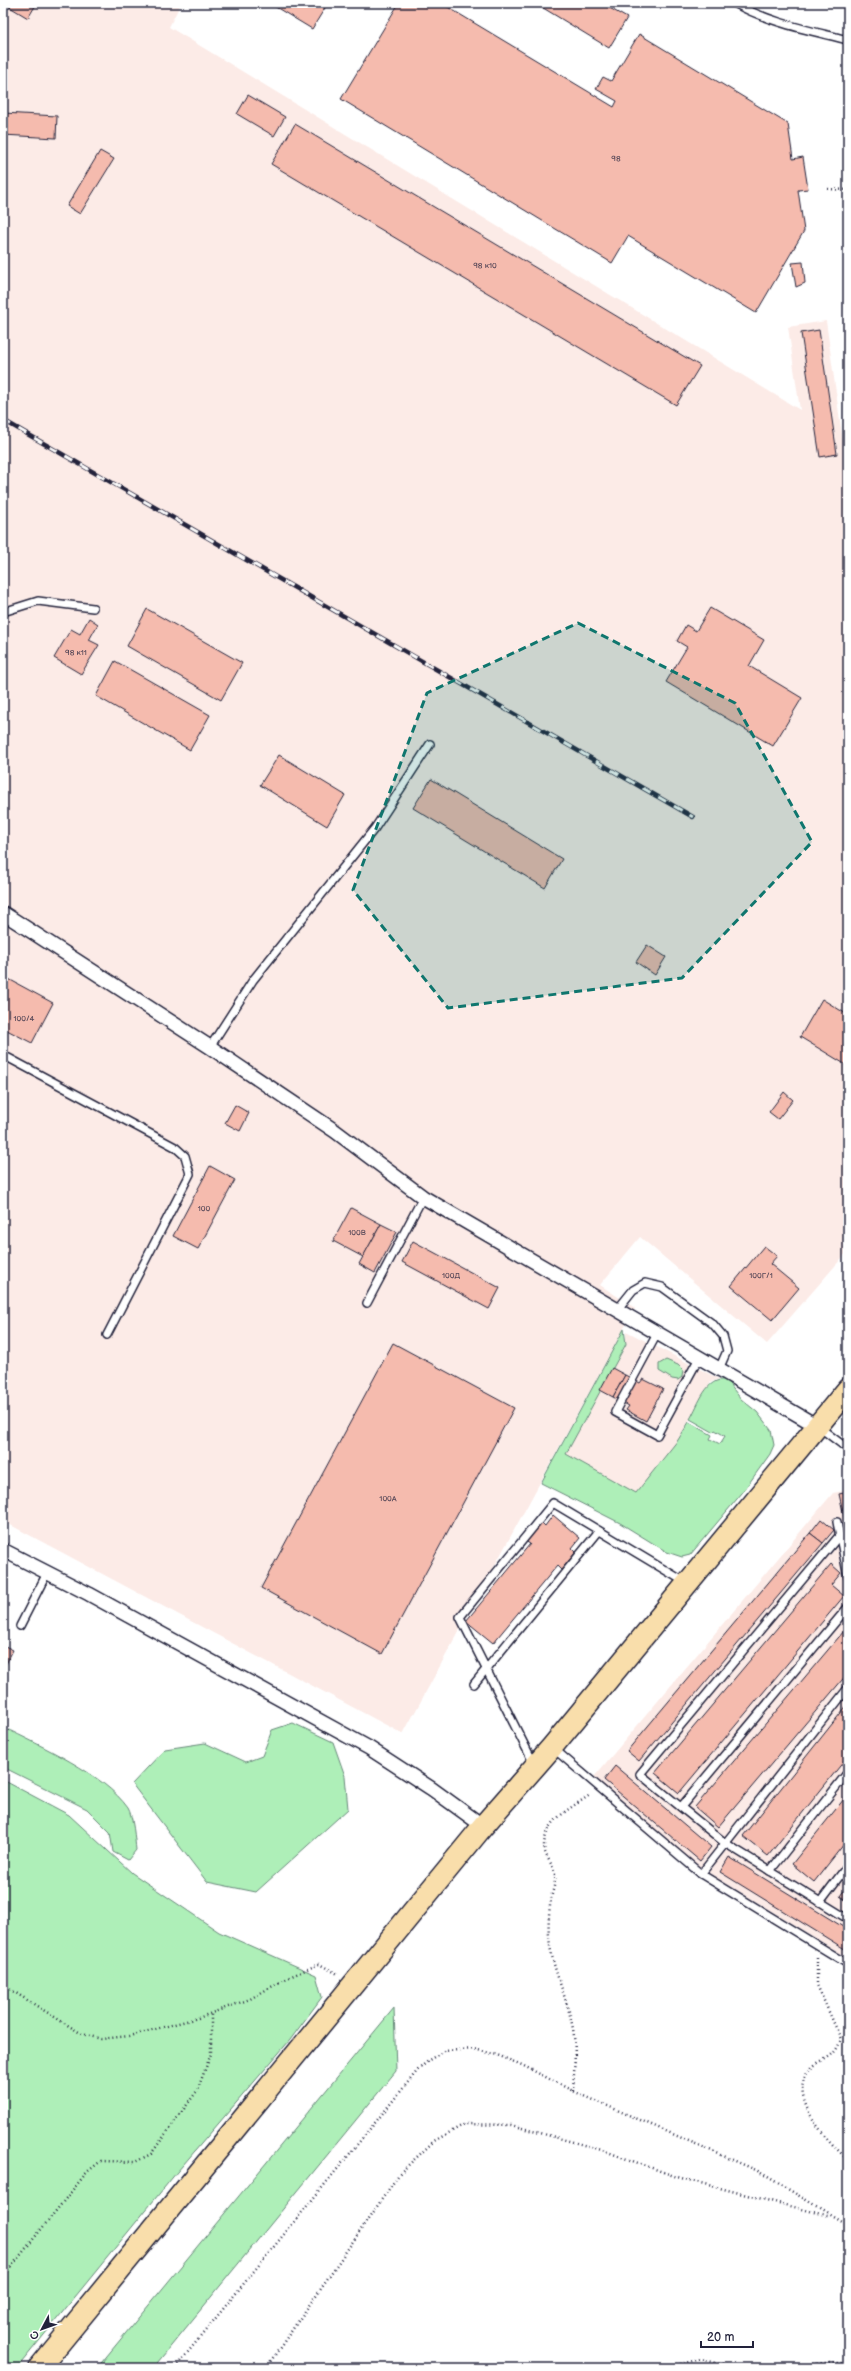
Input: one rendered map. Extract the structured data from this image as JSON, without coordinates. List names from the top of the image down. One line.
{"house_numbers":["98","98 к10","98 к11","100/4","100","100В","100Д","100Г/1","100А"],"scale_bar":"20 m","north":"bottom left"}
